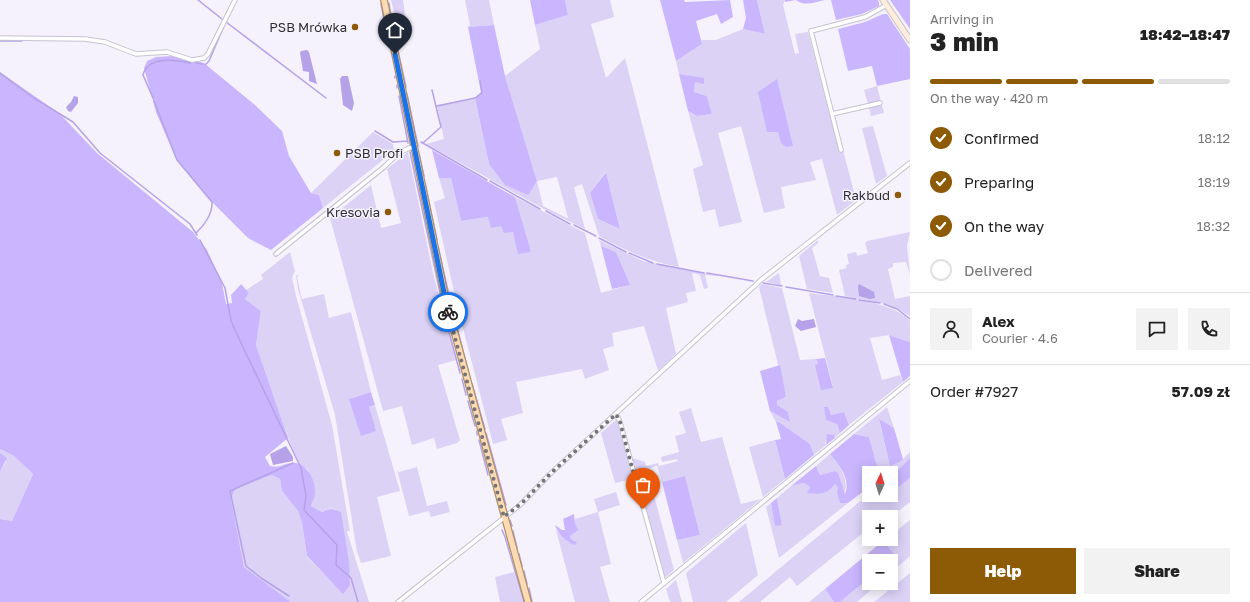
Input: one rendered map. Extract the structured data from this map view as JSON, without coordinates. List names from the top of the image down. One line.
{"places":["PSB Mrówka","PSB Profi","Rakbud","Kresovia"],"north":"top","page":{"heading":["3 min","Arriving in","18:42–18:47"],"panel":["Alex","Courier · 4.6","Order #7927","57.09 zł"],"bar":"On the way · 420 m","list":[["Confirmed","18:12"],["Preparing","18:19"],["On the way","18:32"],"Delivered"],"map_buttons":["+","−"],"buttons":["Help","Share"]}}
